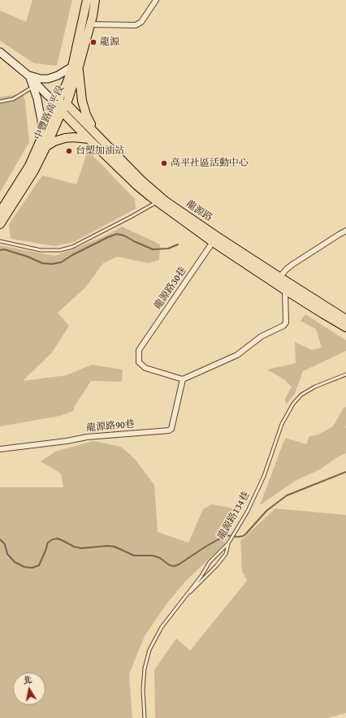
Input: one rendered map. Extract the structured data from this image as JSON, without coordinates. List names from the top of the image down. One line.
{"streets":{"main road":["中豐路高平段","龍源路"],"street":["龍源路30巷","龍源路90巷"],"lane":["龍源路134巷"]},"crossings":[["中豐路高平段","龍源路"],["龍源路","龍源路30巷"],["龍源路30巷","龍源路90巷"]],"places":["龍源","台塑加油站","高平社區活動中心"],"north":"top"}
